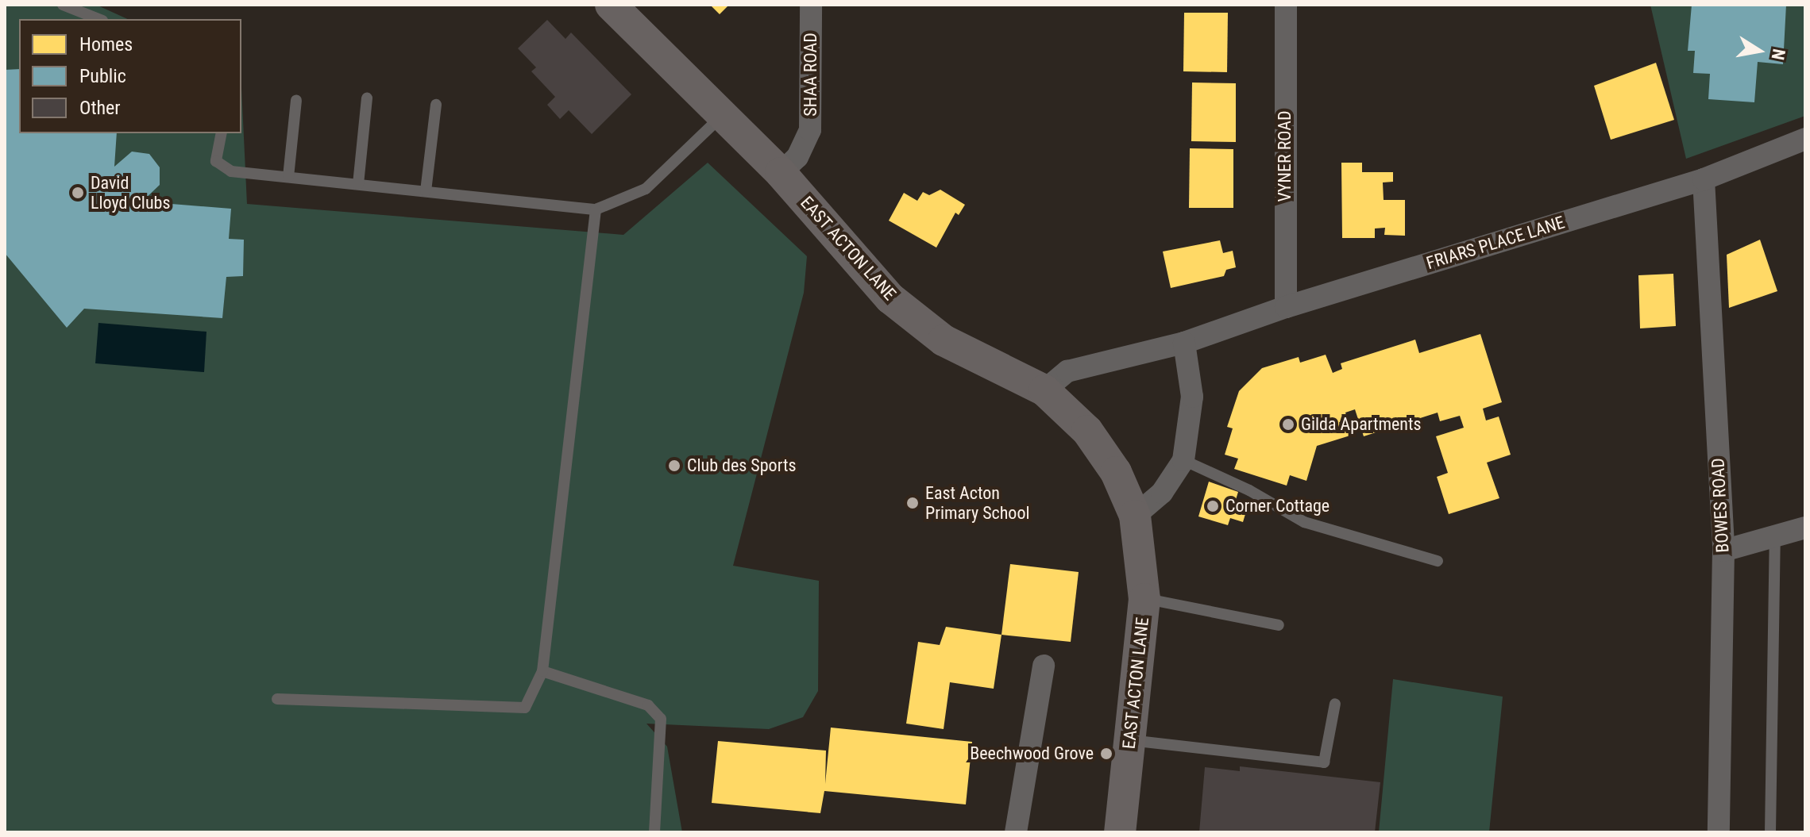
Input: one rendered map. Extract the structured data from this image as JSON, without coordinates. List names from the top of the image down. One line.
{"streets":{"street":["SHAA ROAD","VYNER ROAD","FRIARS PLACE LANE","EAST ACTON LANE","BOWES ROAD"]},"crossings":[["SHAA ROAD","EAST ACTON LANE"],["VYNER ROAD","FRIARS PLACE LANE"],["FRIARS PLACE LANE","EAST ACTON LANE"],["FRIARS PLACE LANE","BOWES ROAD"]],"places":["David Lloyd Clubs","Gilda Apartments","Club des Sports","East Acton Primary School","Corner Cottage","Beechwood Grove"],"legend":["Homes","Public","Other"],"north":"right"}
